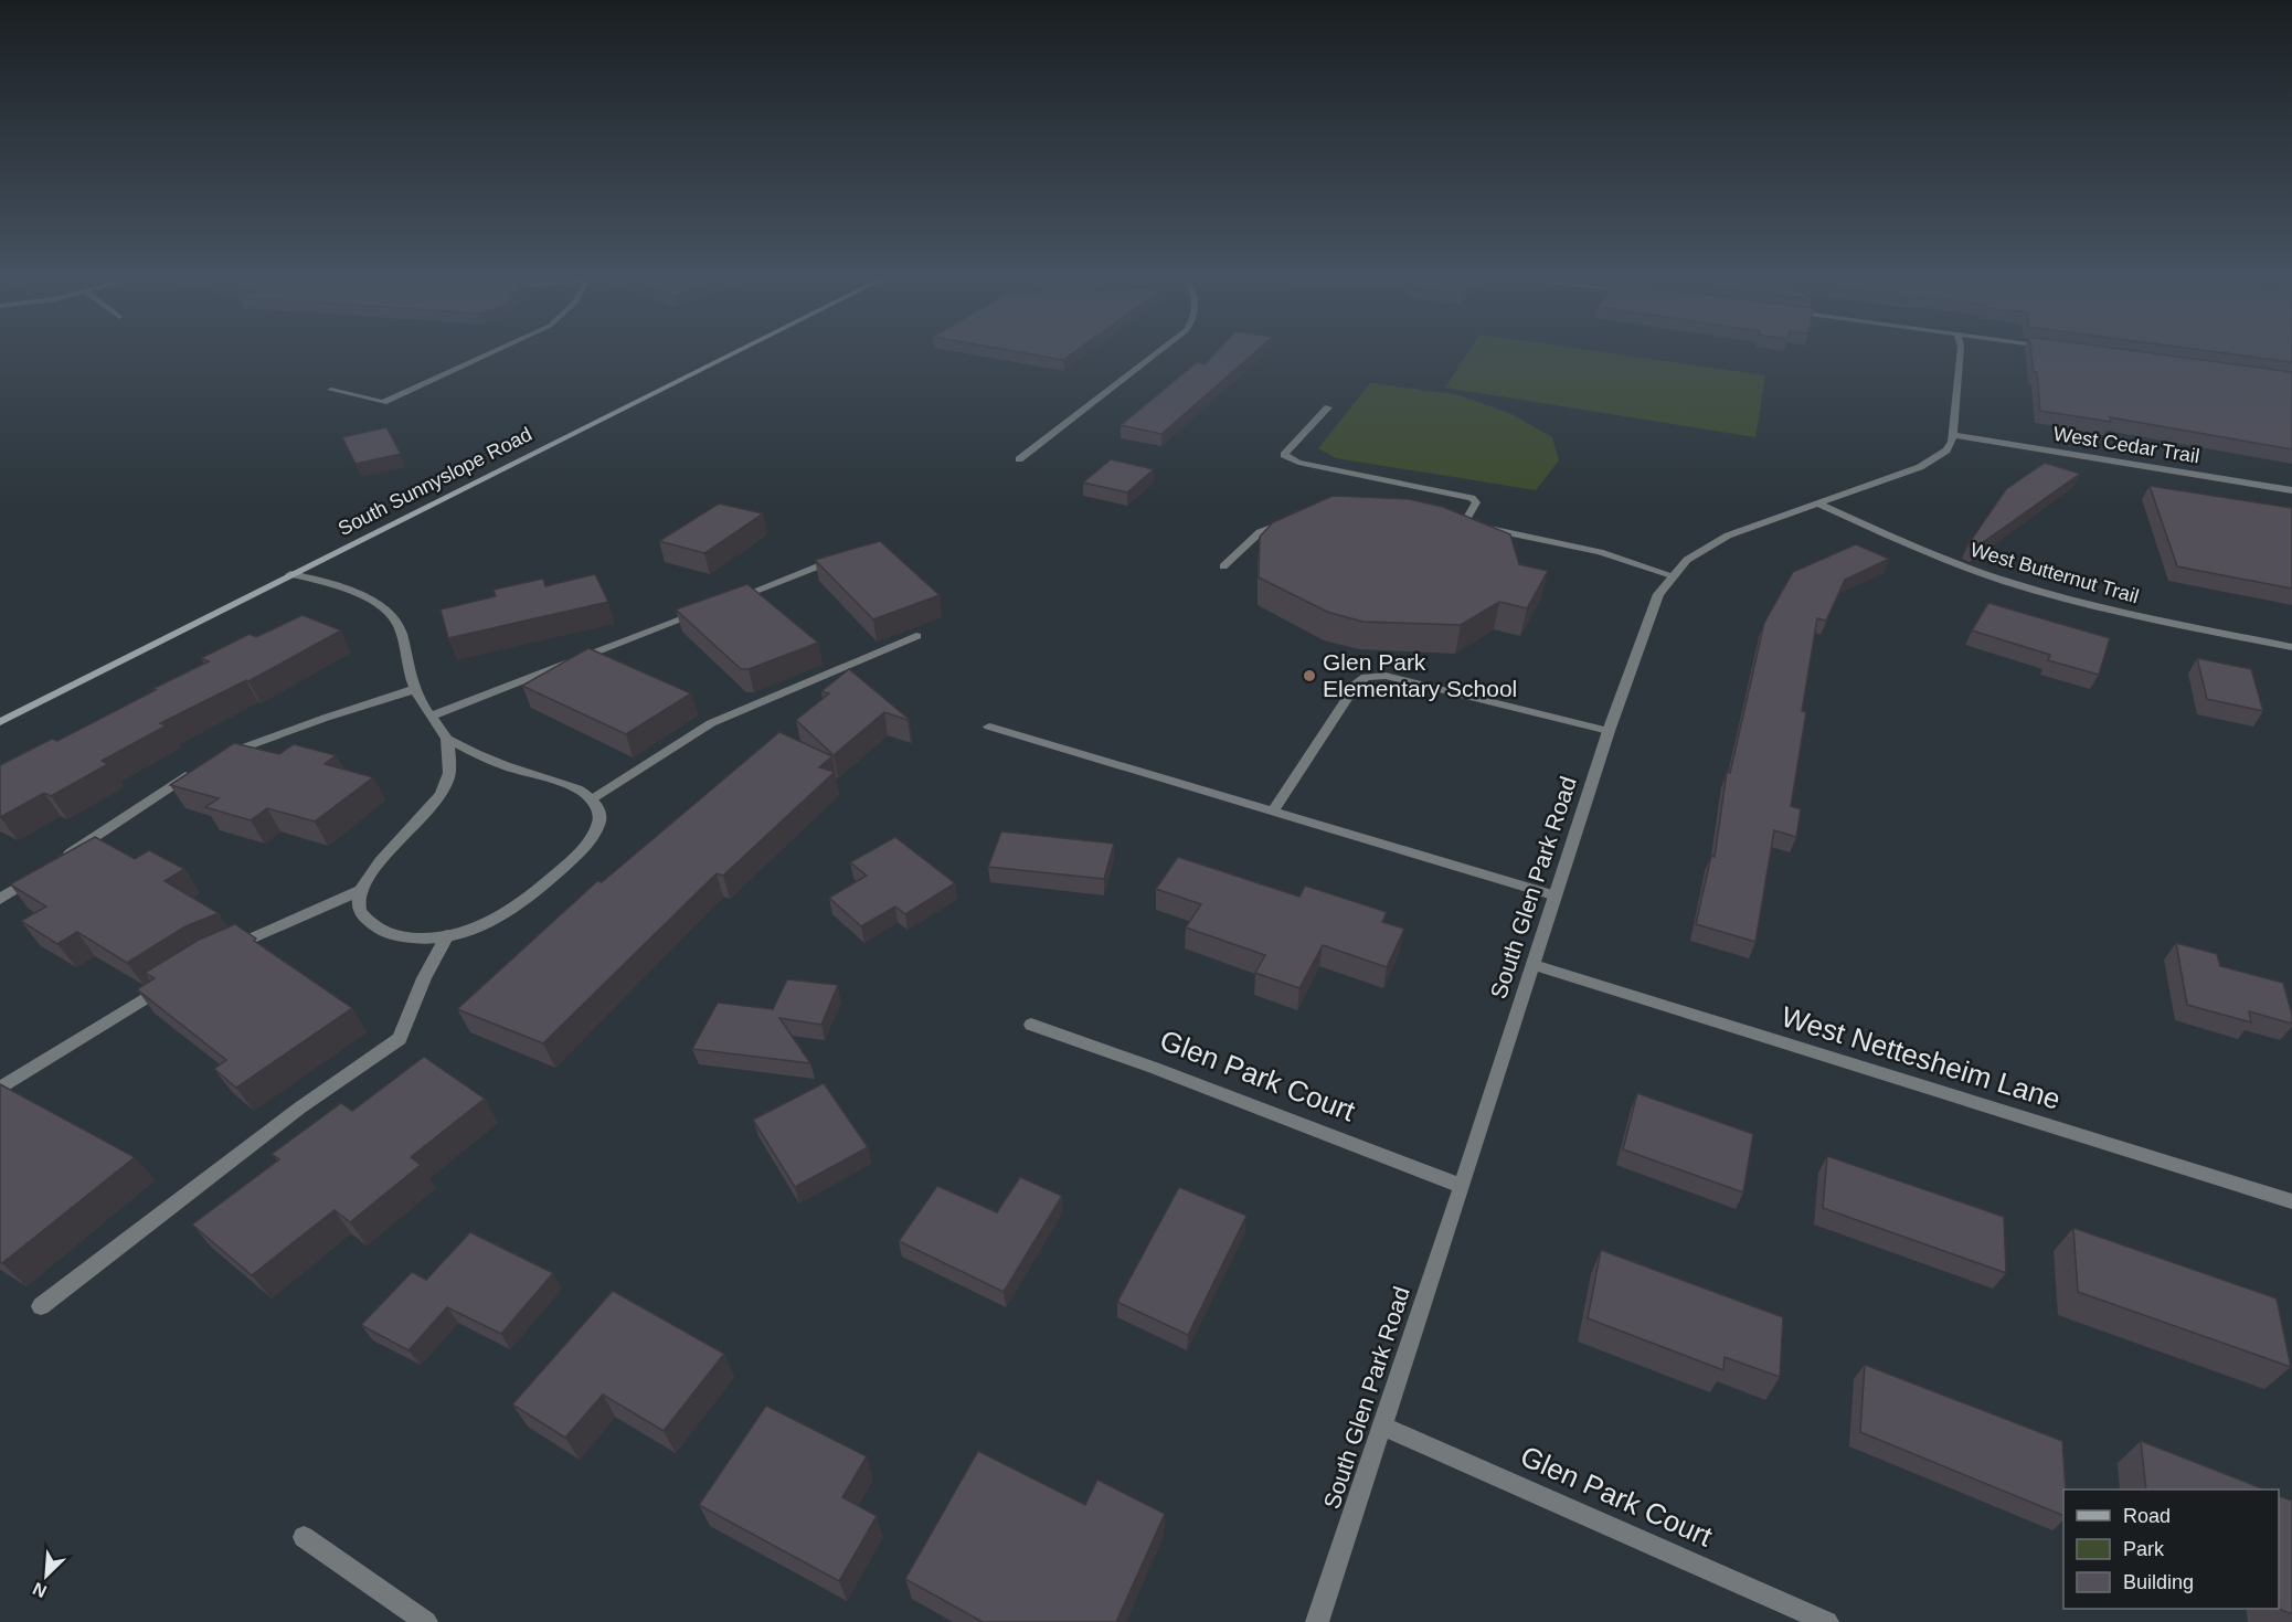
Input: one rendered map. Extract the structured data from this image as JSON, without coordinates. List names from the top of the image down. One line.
{"streets":{"street":["West Cedar Trail","South Sunnyslope Road","West Butternut Trail","South Glen Park Road","West Nettesheim Lane","Glen Park Court"]},"crossings":[["West Cedar Trail","South Glen Park Road"],["West Butternut Trail","South Glen Park Road"],["South Glen Park Road","West Nettesheim Lane"],["South Glen Park Road","Glen Park Court"]],"places":["Glen Park Elementary School"],"legend":["Road","Park","Building"],"north":"bottom left"}
